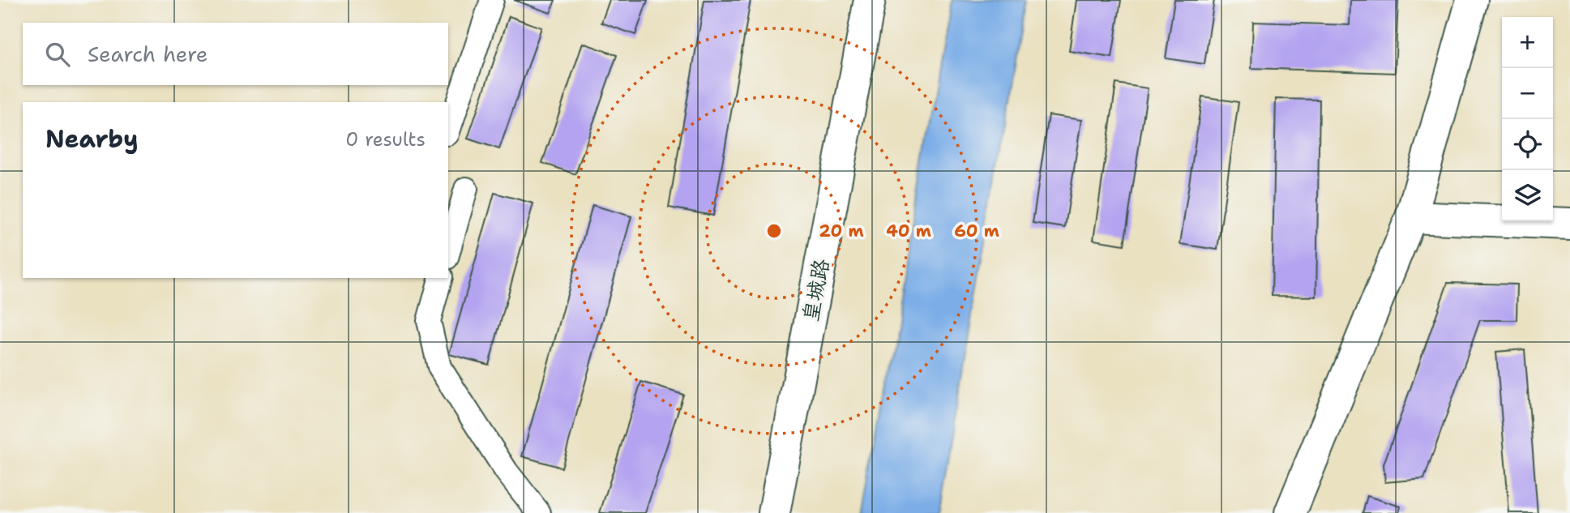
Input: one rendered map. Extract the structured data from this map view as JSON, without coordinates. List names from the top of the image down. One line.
{"streets":{"main road":["皇城路"]},"page":{"map_buttons":["+","−"],"search":"Search here","heading":["Nearby","0 results"]},"rings":["20 m","40 m","60 m"]}
